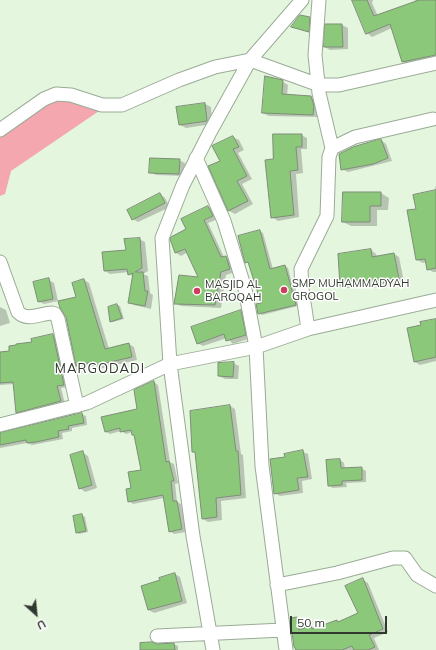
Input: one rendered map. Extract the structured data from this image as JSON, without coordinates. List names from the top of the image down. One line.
{"districts":["MARGODADI"],"places":["SMP MUHAMMADYAH GROGOL","MASJID AL BAROQAH"],"scale_bar":"50 m","north":"bottom right"}
